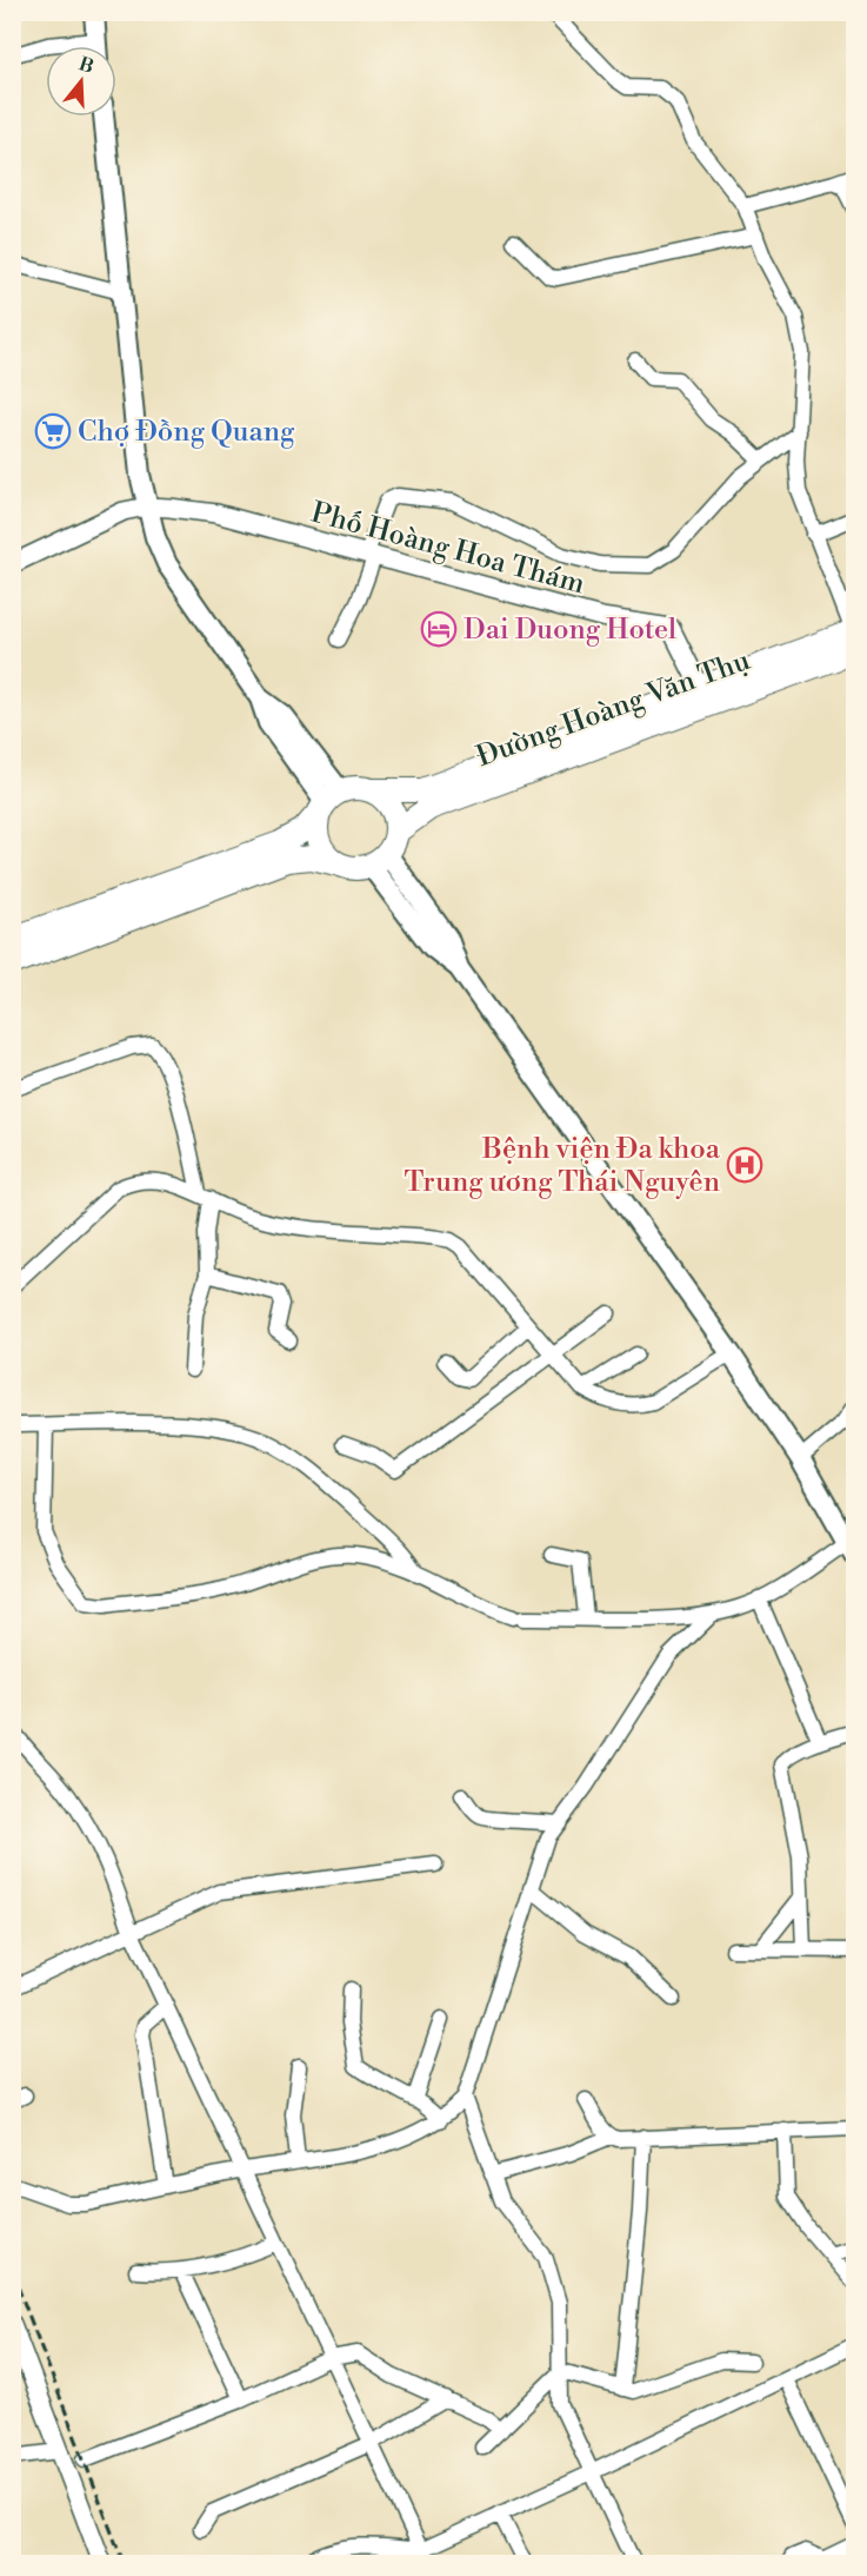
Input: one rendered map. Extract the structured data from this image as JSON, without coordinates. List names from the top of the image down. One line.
{"streets":{"main road":["Đường Hoàng Văn Thụ"],"street":["Phố Hoàng Hoa Thám"]},"crossings":[["Phố Hoàng Hoa Thám","Đường Hoàng Văn Thụ"]],"places":{"supermarket":["Chợ Đồng Quang"],"hotel":["Dai Duong Hotel"],"hospital":["Bệnh viện Đa khoa Trung ương Thái Nguyên"]},"north":"top"}
